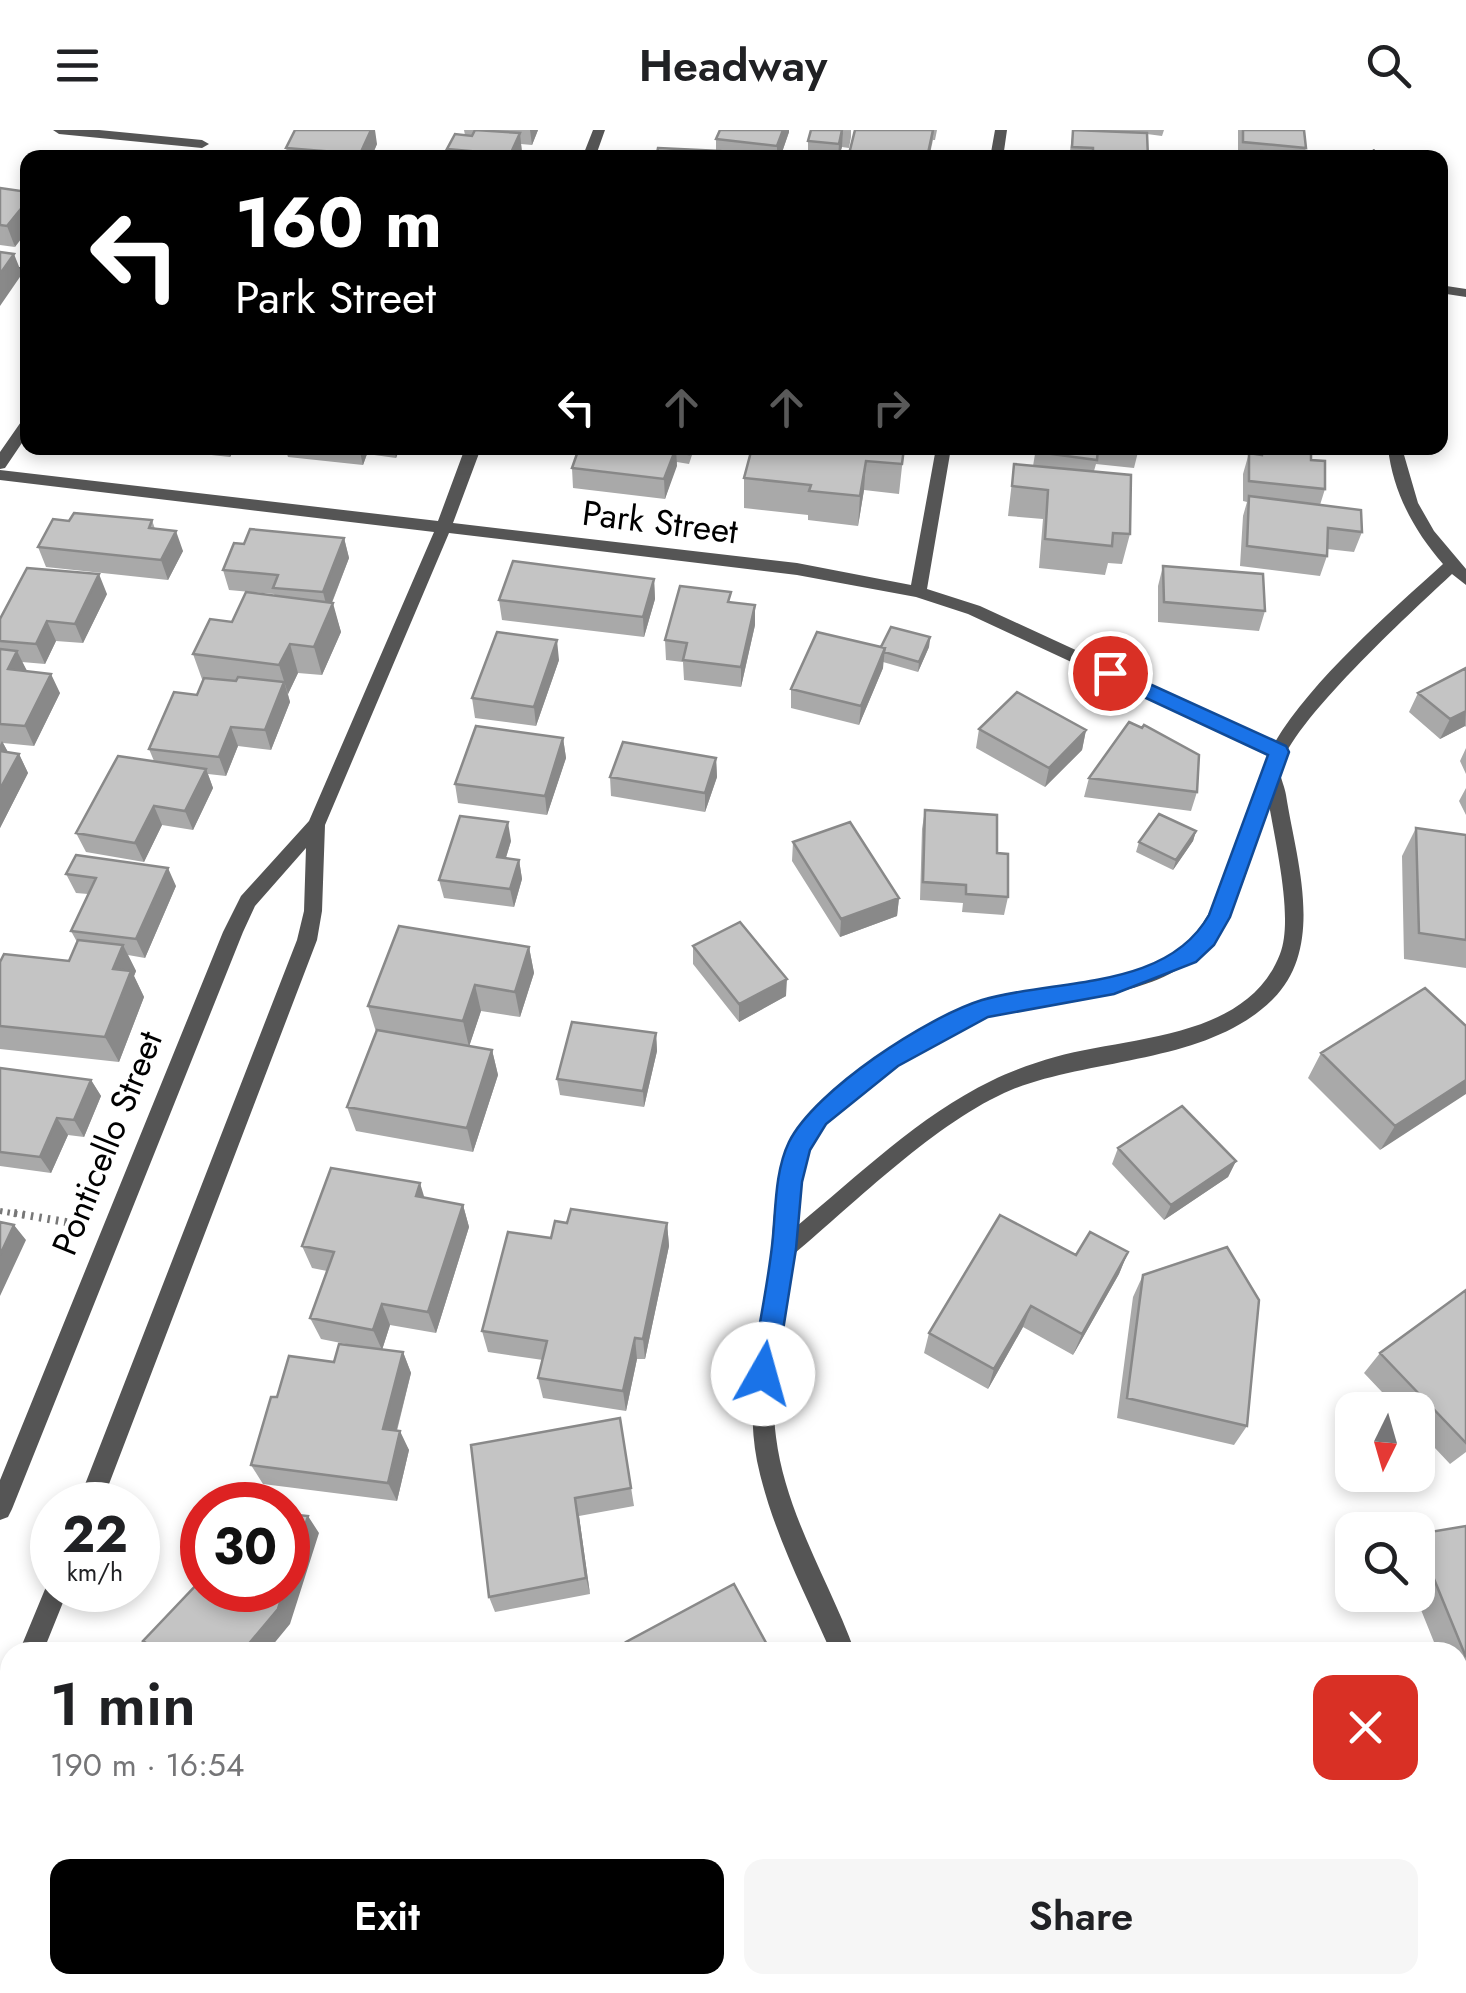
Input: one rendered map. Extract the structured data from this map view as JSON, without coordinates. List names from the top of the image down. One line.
{"streets":{"street":["Park Street","Ponticello Street"]},"crossings":[["Park Street","Ponticello Street"]],"north":"bottom","page":{"header":"Headway","turn":["160 m","Park Street"],"speed":"22 km/h","limit":"30","heading":["1 min","190 m · 16:54"],"buttons":["Exit","Share"]}}
